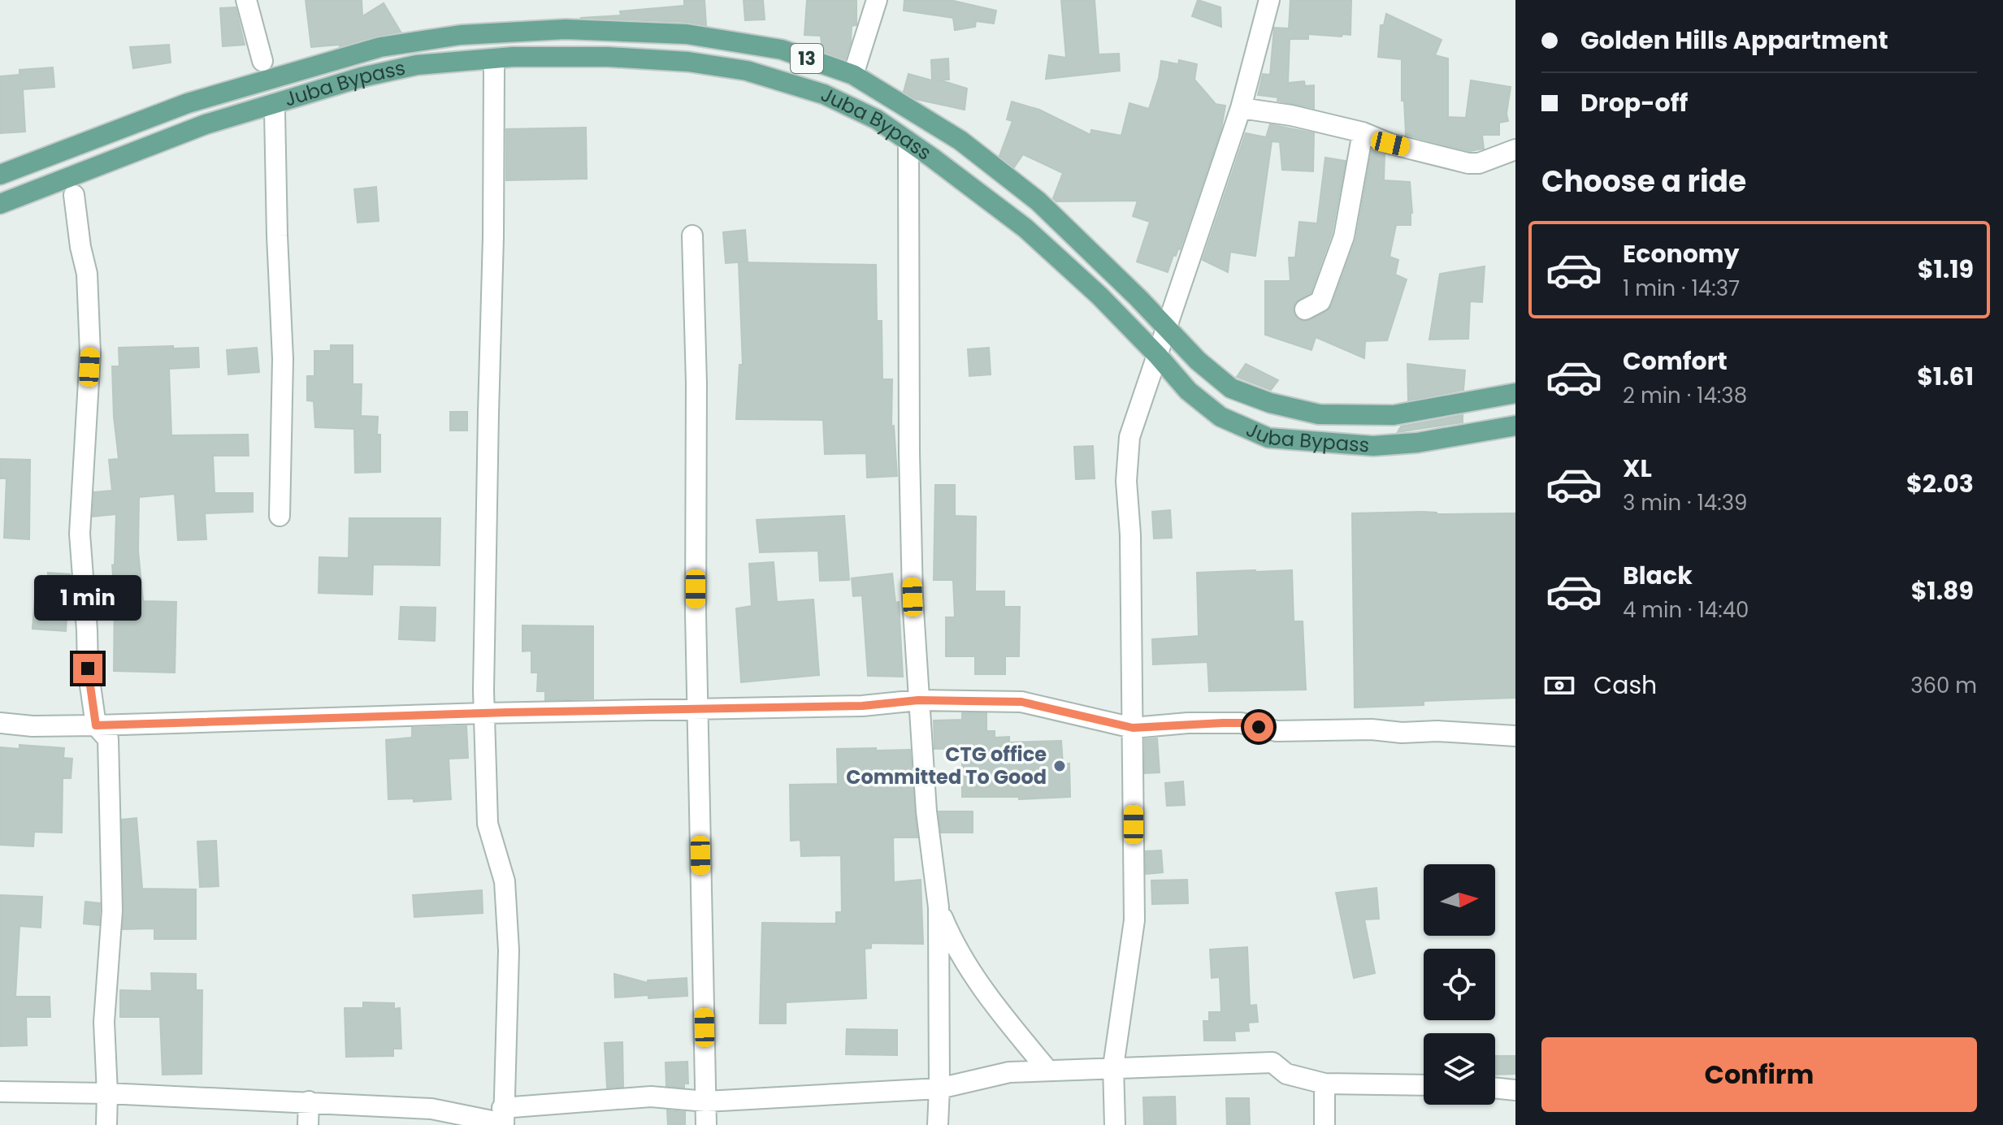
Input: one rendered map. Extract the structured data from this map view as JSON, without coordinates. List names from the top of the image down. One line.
{"streets":{"main road":["13","Juba Bypass"]},"places":["CTG office Committed To Good"],"north":"right","page":{"banner":["Golden Hills Appartment","Drop-off"],"heading":"Choose a ride","list":[{"name":"Economy","note":"1 min · 14:37","value":"$1.19"},{"name":"Comfort","note":"2 min · 14:38","value":"$1.61"},{"name":"XL","note":"3 min · 14:39","value":"$2.03"},{"name":"Black","note":"4 min · 14:40","value":"$1.89"}],"bubble":"1 min","pay":["Cash","360 m"],"buttons":"Confirm"}}
